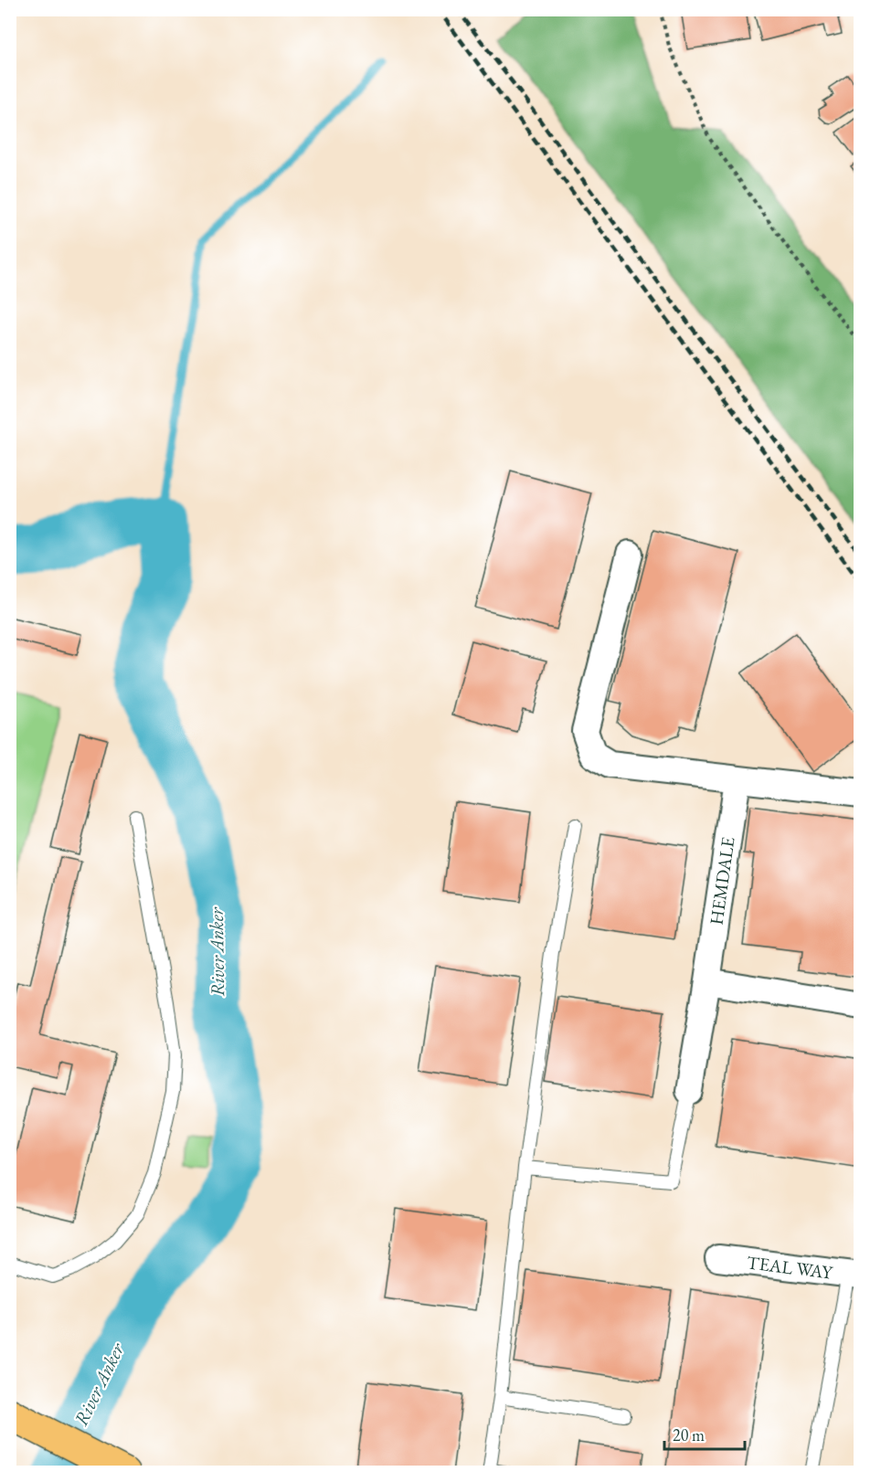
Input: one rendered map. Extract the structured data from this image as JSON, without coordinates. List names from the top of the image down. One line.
{"streets":{"street":["HEMDALE","TEAL WAY"]},"water":["River Anker"],"scale_bar":"20 m"}
